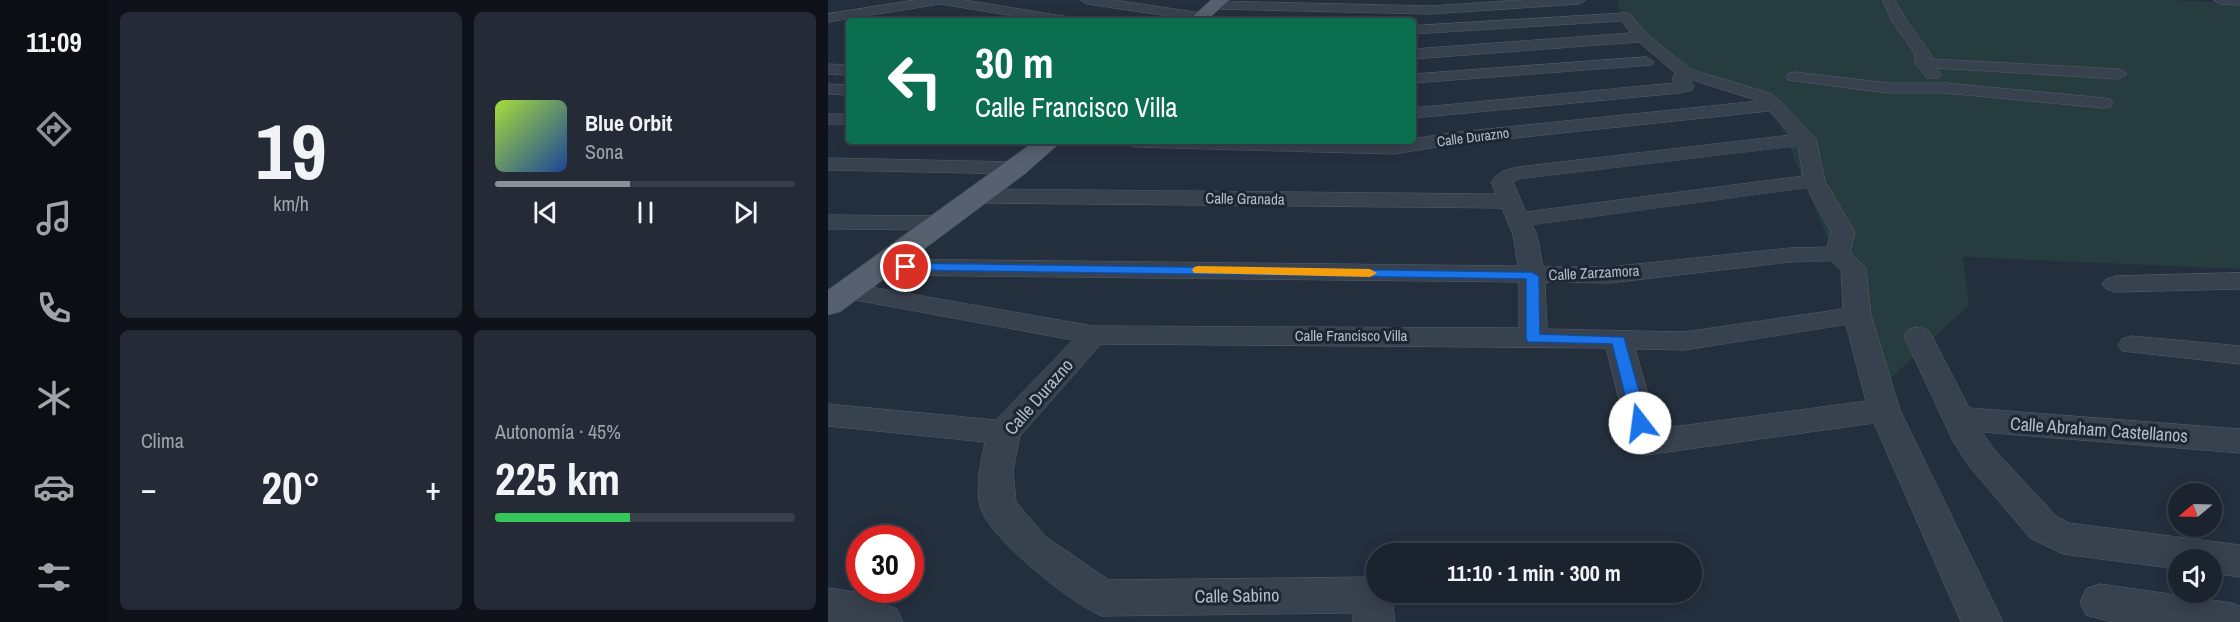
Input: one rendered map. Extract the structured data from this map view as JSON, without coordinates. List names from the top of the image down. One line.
{"streets":{"street":["Calle Durazno","Calle Granada","Calle Zarzamora","Calle Francisco Villa","Calle Abraham Castellanos","Calle Sabino"]},"crossings":[["Calle Durazno","Calle Francisco Villa"],["Calle Durazno","Calle Sabino"]],"north":"left","page":{"tabs":"11:09","tile":[["19","km/h"],"Clima",["Autonomía · 45%","225 km"]],"turn":["30 m","Calle Francisco Villa"],"song":["Blue Orbit","Sona"],"heat":["−","20°","+"],"limit":"30","trip":"11:10 · 1 min · 300 m"}}
